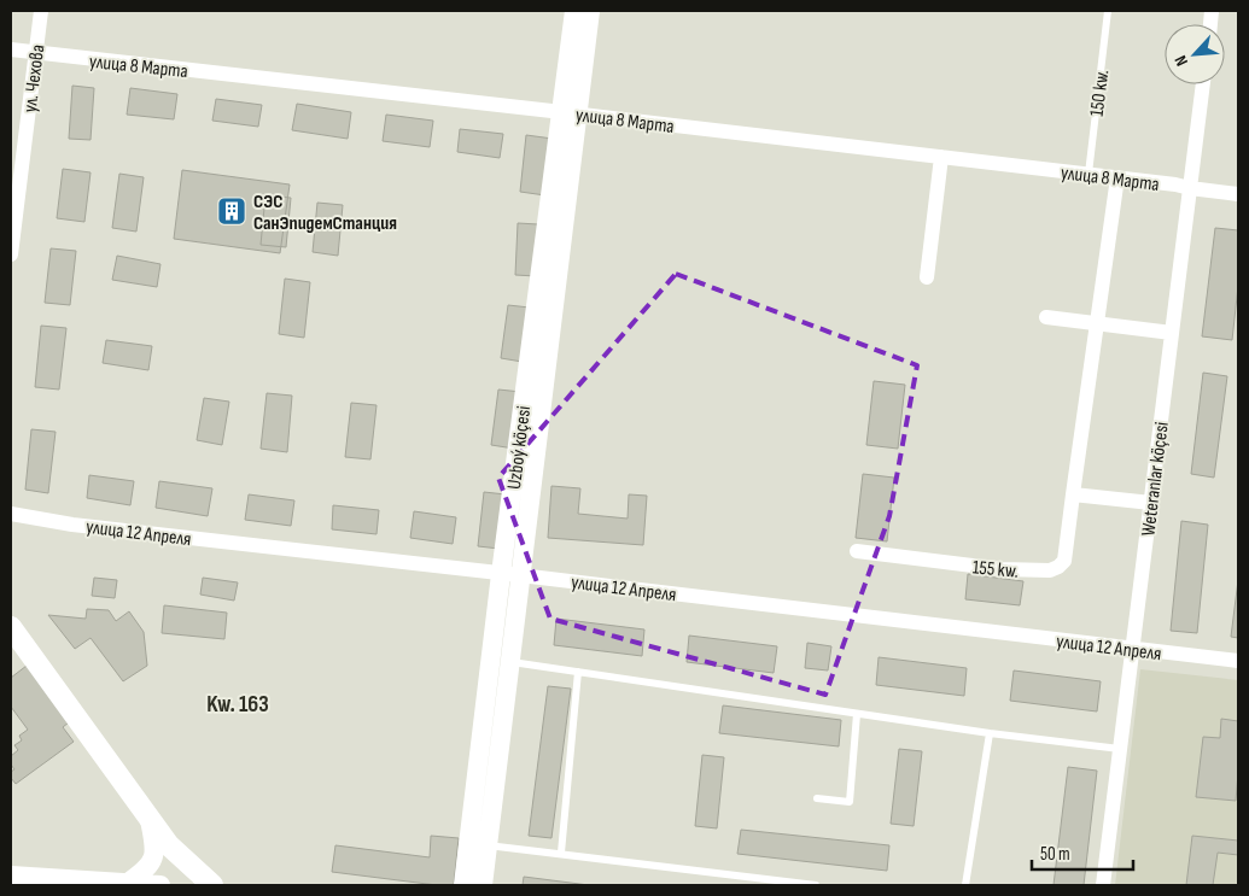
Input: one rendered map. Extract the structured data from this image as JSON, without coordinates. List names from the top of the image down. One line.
{"streets":{"street":["улица 8 Марта","ул. Чехова","Uzboý köçesi","Weteranlar köçesi","улица 12 Апреля","155 kw."],"lane":["150 kw."]},"crossings":[["улица 8 Марта","ул. Чехова"],["улица 8 Марта","150 kw."],["улица 8 Марта","Uzboý köçesi"],["улица 8 Марта","Weteranlar köçesi"],["улица 8 Марта","155 kw."],["Uzboý köçesi","улица 12 Апреля"],["Weteranlar köçesi","улица 12 Апреля"]],"districts":["Kw. 163"],"places":{"building":["СЭС СанЭпидемСтанция"]},"scale_bar":"50 m","north":"bottom left"}
